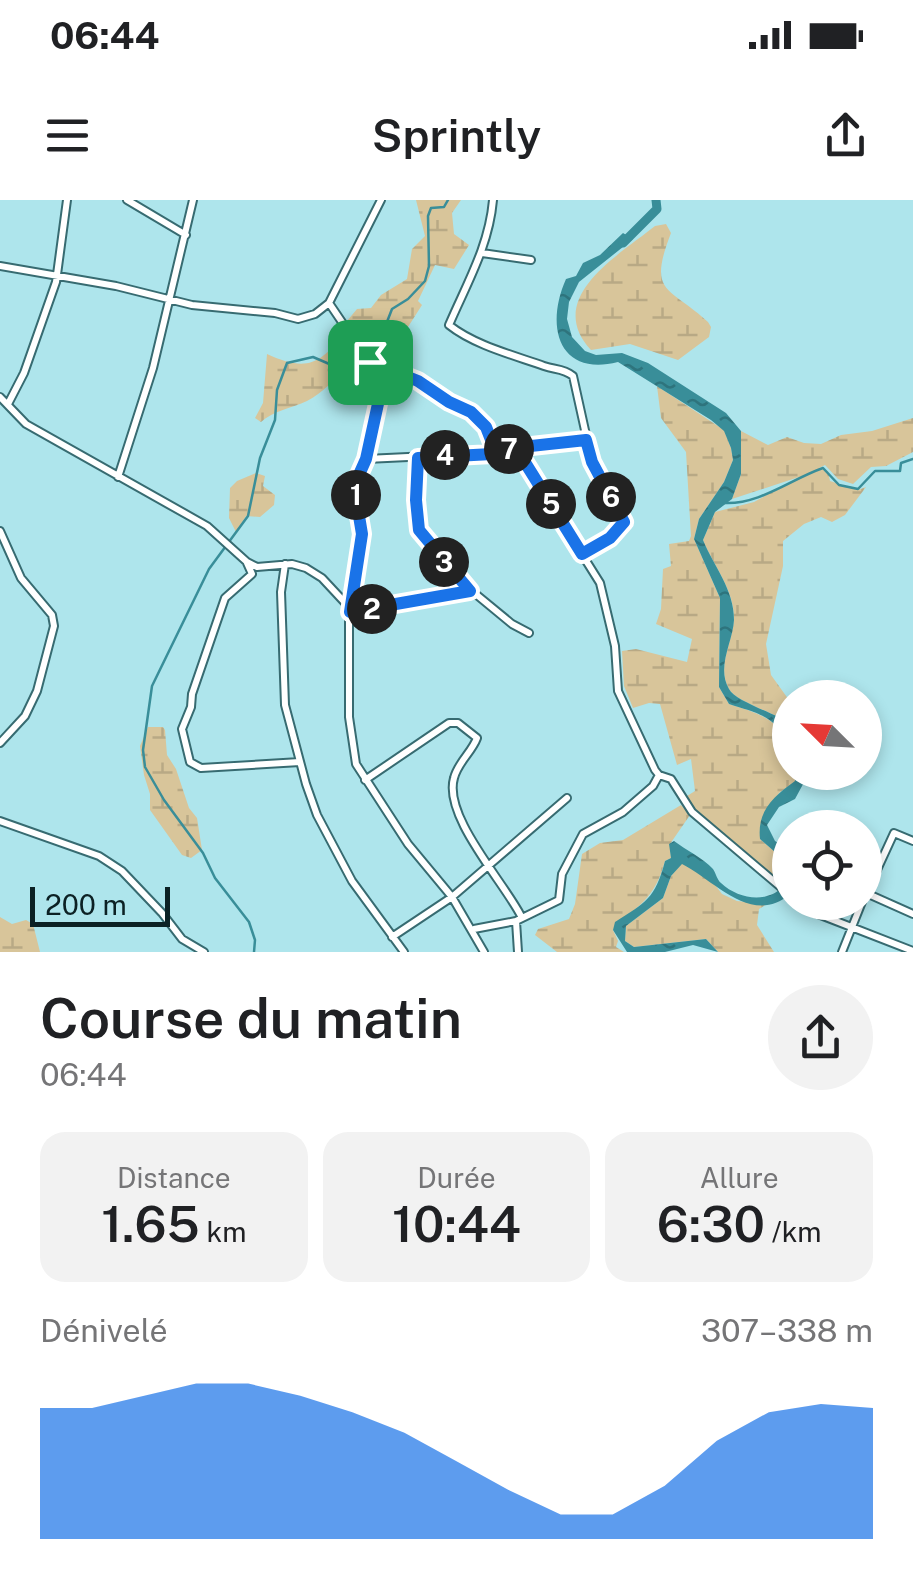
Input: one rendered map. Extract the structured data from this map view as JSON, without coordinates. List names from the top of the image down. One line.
{"scale_bar":"200 m","north":"top left","page":{"status":"06:44","header":"Sprintly","pins":["7","4","1","6","5","3","2"],"scale":"200 m","heading":["Course du matin","06:44"],"stats":[["Distance","1.65 km"],["Durée","10:44"],["Allure","6:30 /km"]],"chart":["Dénivelé","307–338 m"]}}
